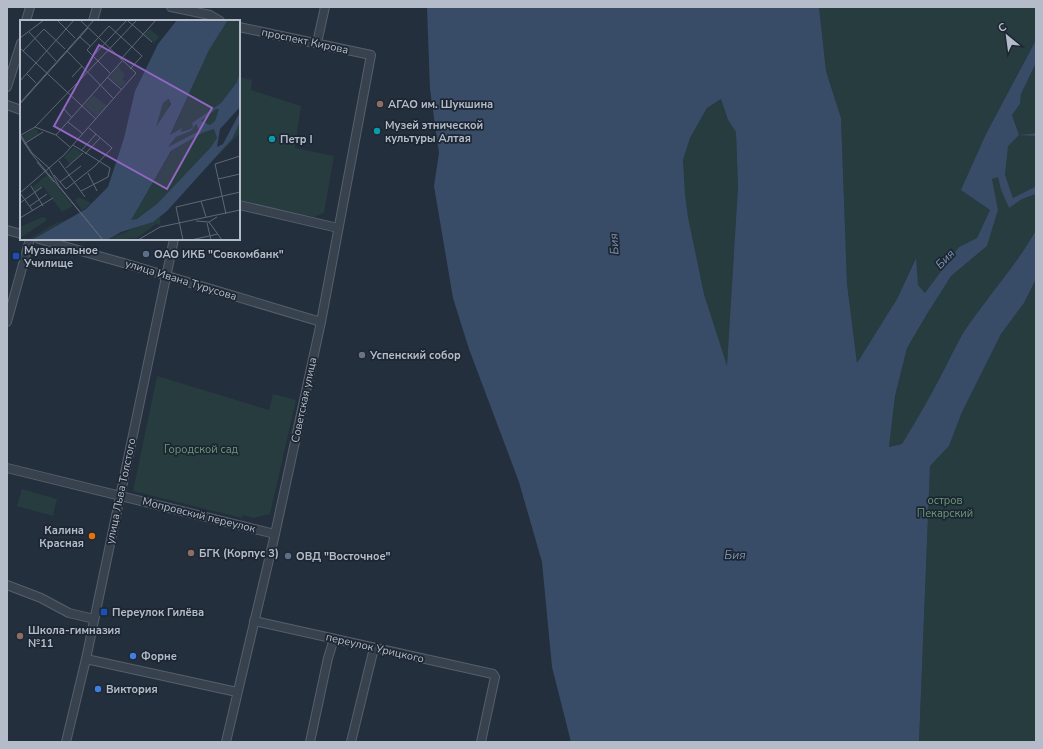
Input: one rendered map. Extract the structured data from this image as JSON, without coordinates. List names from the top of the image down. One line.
{"streets":{"street":["проспект Кирова","улица Ивана Турусова","Советская улица","улица Льва Толстого","Мопровский переулок","переулок Урицкого"]},"crossings":[["проспект Кирова","Советская улица"],["улица Ивана Турусова","Советская улица"],["улица Ивана Турусова","улица Льва Толстого"],["Советская улица","Мопровский переулок"],["Советская улица","переулок Урицкого"],["улица Льва Толстого","Мопровский переулок"]],"water":["Бия"],"parks":["Городской сад","остров Пекарский"],"places":{"other":["АГАО им. Шукшина","Музей этнической культуры Алтая","Петр I","ОАО ИКБ \"Совкомбанк\"","Успенский собор","Калина Красная","БГК (Корпус 3)","ОВД \"Восточное\"","Школа-гимназия №11","Форне","Виктория"],"transit":["Музыкальное Училище","Переулок Гилёва"]},"north":"top left"}
